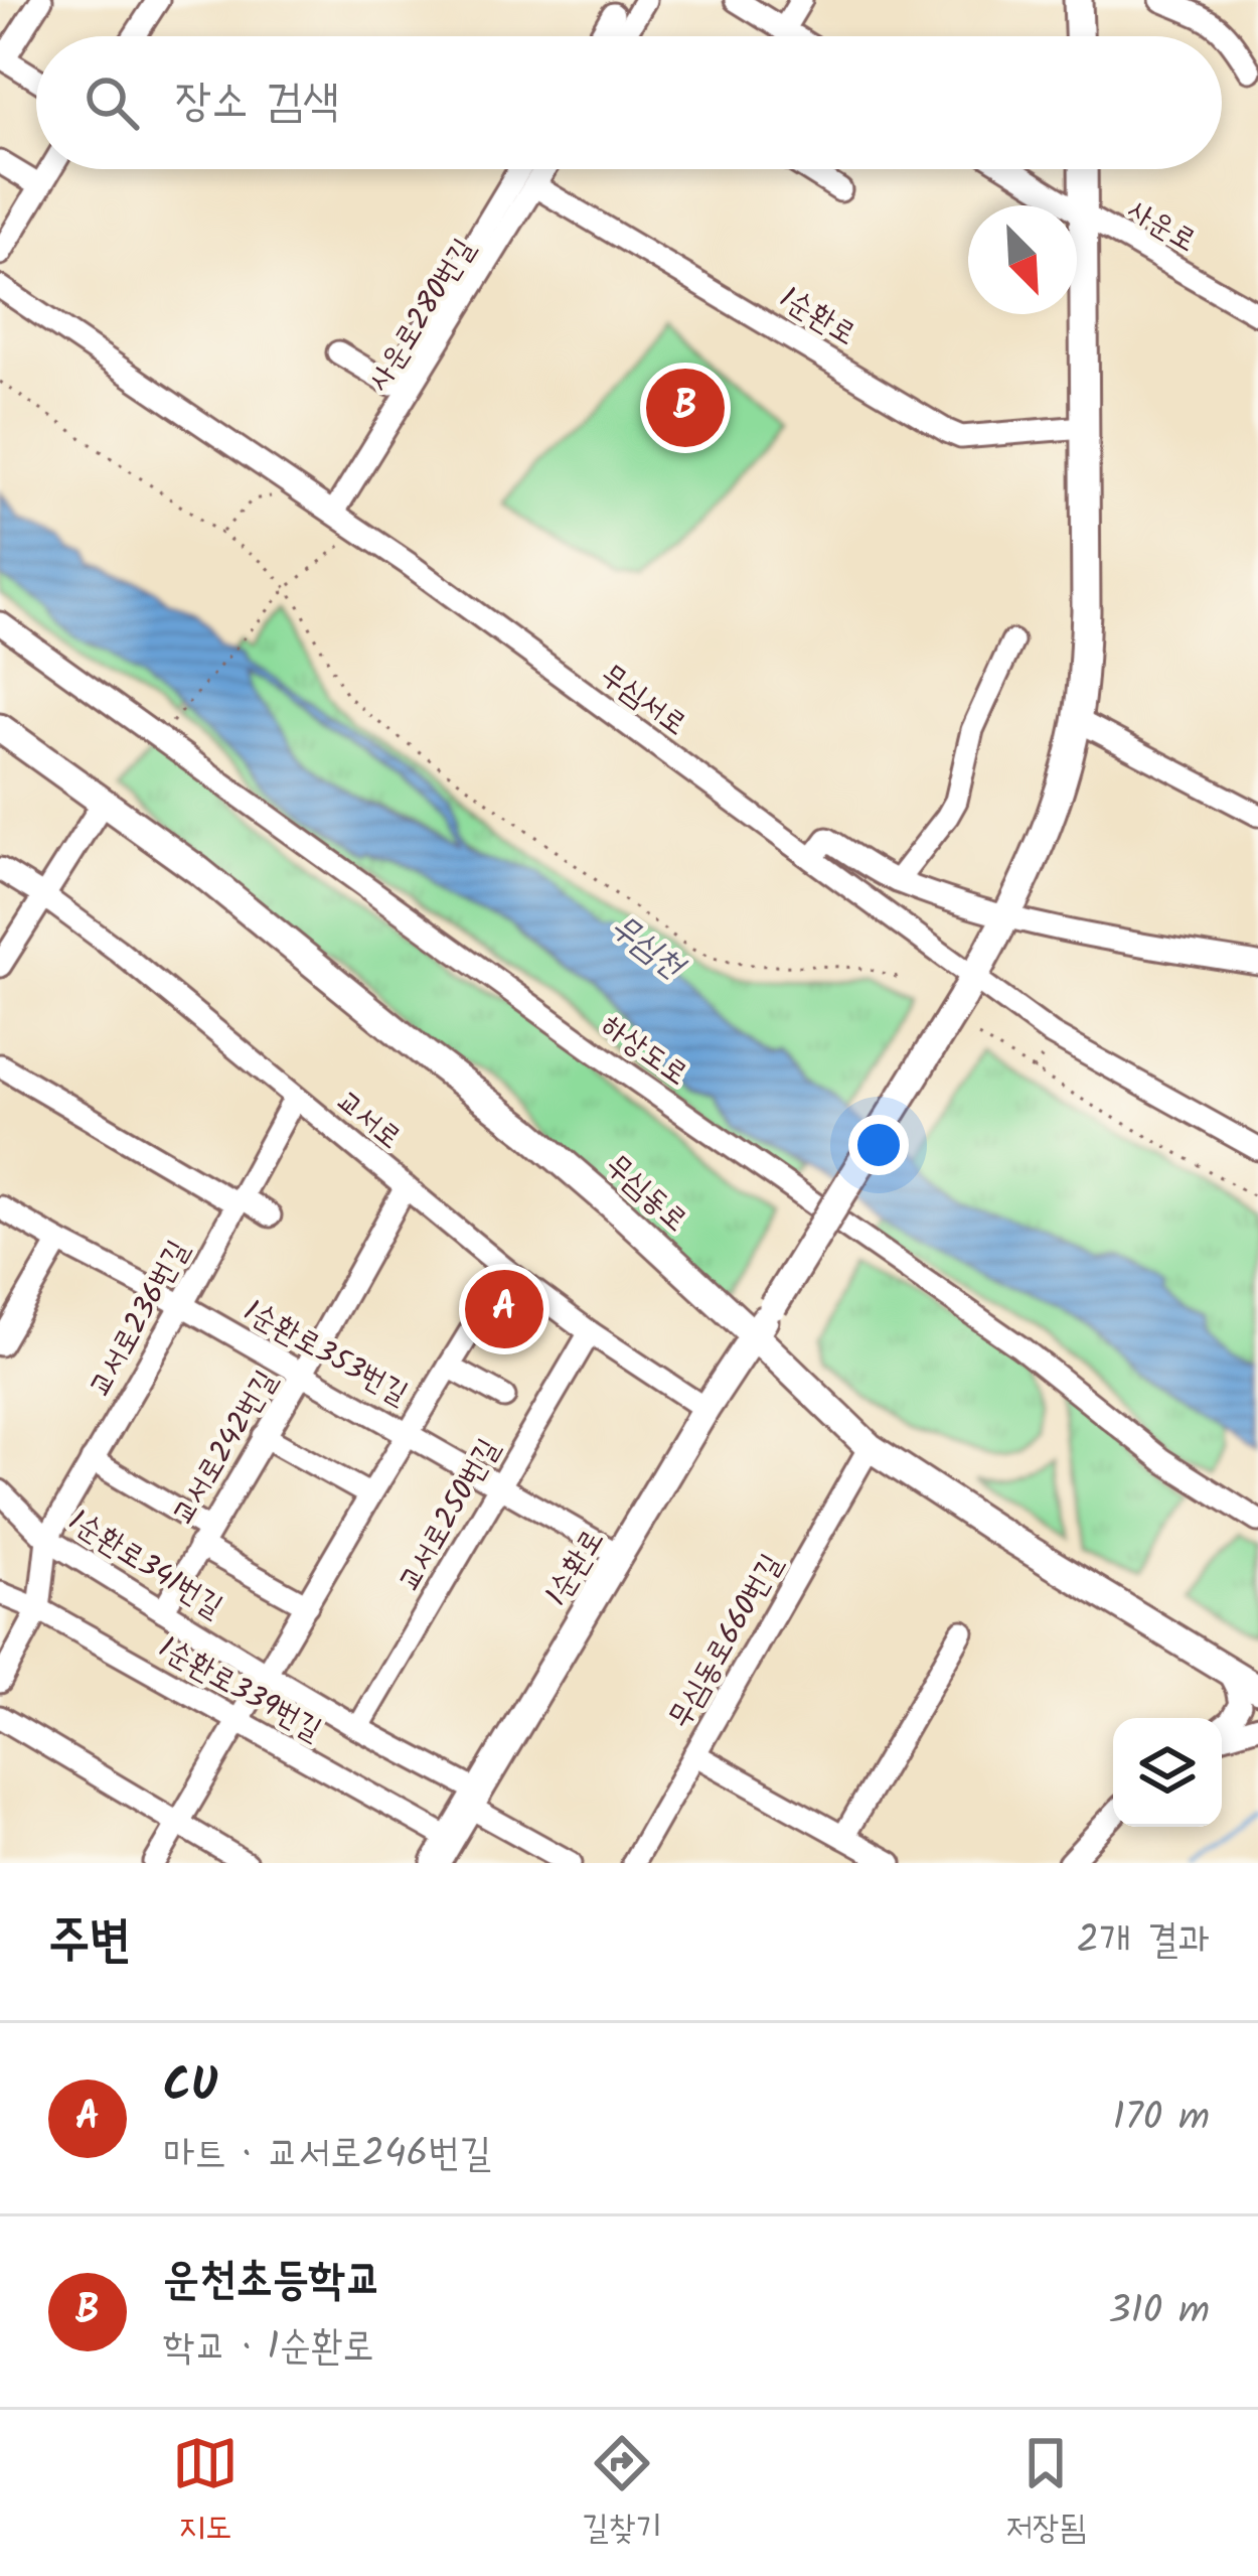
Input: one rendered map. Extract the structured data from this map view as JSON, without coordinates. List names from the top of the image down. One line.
{"streets":{"main road":["1순환로","무심동로"],"street":["사운로","사운로280번길","무심서로","하상도로","교서로","교서로236번길","1순환로353번길","교서로242번길","교서로250번길","1순환로341번길","무심동로660번길","1순환로339번길"]},"crossings":[["사운로280번길","1순환로"],["사운로280번길","무심서로"],["1순환로","무심서로"],["1순환로","교서로"],["1순환로","무심동로"],["1순환로","1순환로353번길"],["1순환로","1순환로341번길"],["1순환로","1순환로339번길"],["교서로","교서로236번길"],["교서로","교서로242번길"],["교서로","교서로250번길"],["무심동로","무심동로660번길"],["교서로236번길","1순환로353번길"],["교서로236번길","1순환로341번길"],["1순환로353번길","교서로242번길"],["1순환로353번길","교서로250번길"],["교서로242번길","1순환로341번길"],["교서로250번길","1순환로341번길"]],"water":["무심천"],"north":"bottom right","page":{"search":"장소 검색","pins":["B","A"],"heading":["주변","2개 결과"],"list":[{"mark":"A","name":"CU","note":"마트 · 교서로246번길","value":"170 m"},{"mark":"B","name":"운천초등학교","note":"학교 · 1순환로","value":"310 m"}],"nav":["지도","길찾기","저장됨"]}}
